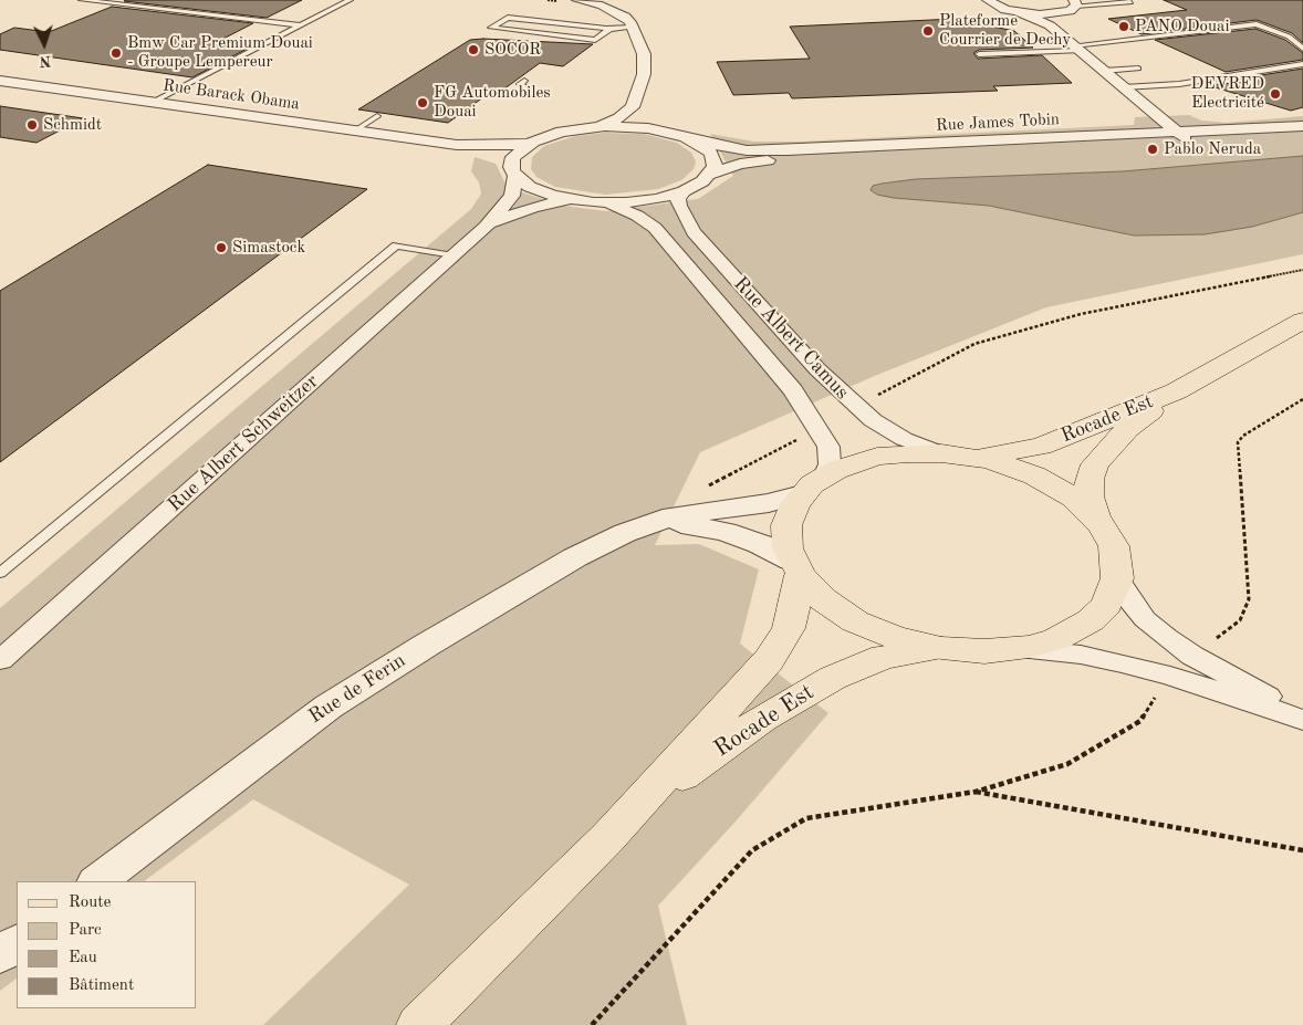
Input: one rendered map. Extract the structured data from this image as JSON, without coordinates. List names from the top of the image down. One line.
{"streets":{"main road":["Rocade Est"],"street":["Rue Barack Obama","Rue James Tobin","Rue Albert Camus","Rue Albert Schweitzer","Rue de Ferin"]},"crossings":[["Rue Barack Obama","Rue James Tobin"],["Rue Barack Obama","Rue Albert Camus"],["Rue Barack Obama","Rue Albert Schweitzer"],["Rue James Tobin","Rue Albert Camus"],["Rue James Tobin","Rue Albert Schweitzer"],["Rue Albert Camus","Rue Albert Schweitzer"],["Rue Albert Camus","Rue de Ferin"],["Rocade Est","Rue de Ferin"]],"places":["PANO Douai","Plateforme Courrier de Dechy","SOCOR","Bmw Car Premium Douai - Groupe Lempereur","DEVRED Electricité","FG Automobiles Douai","Schmidt","Pablo Neruda","Simastock"],"legend":["Route","Parc","Eau","Bâtiment"],"north":"bottom"}
